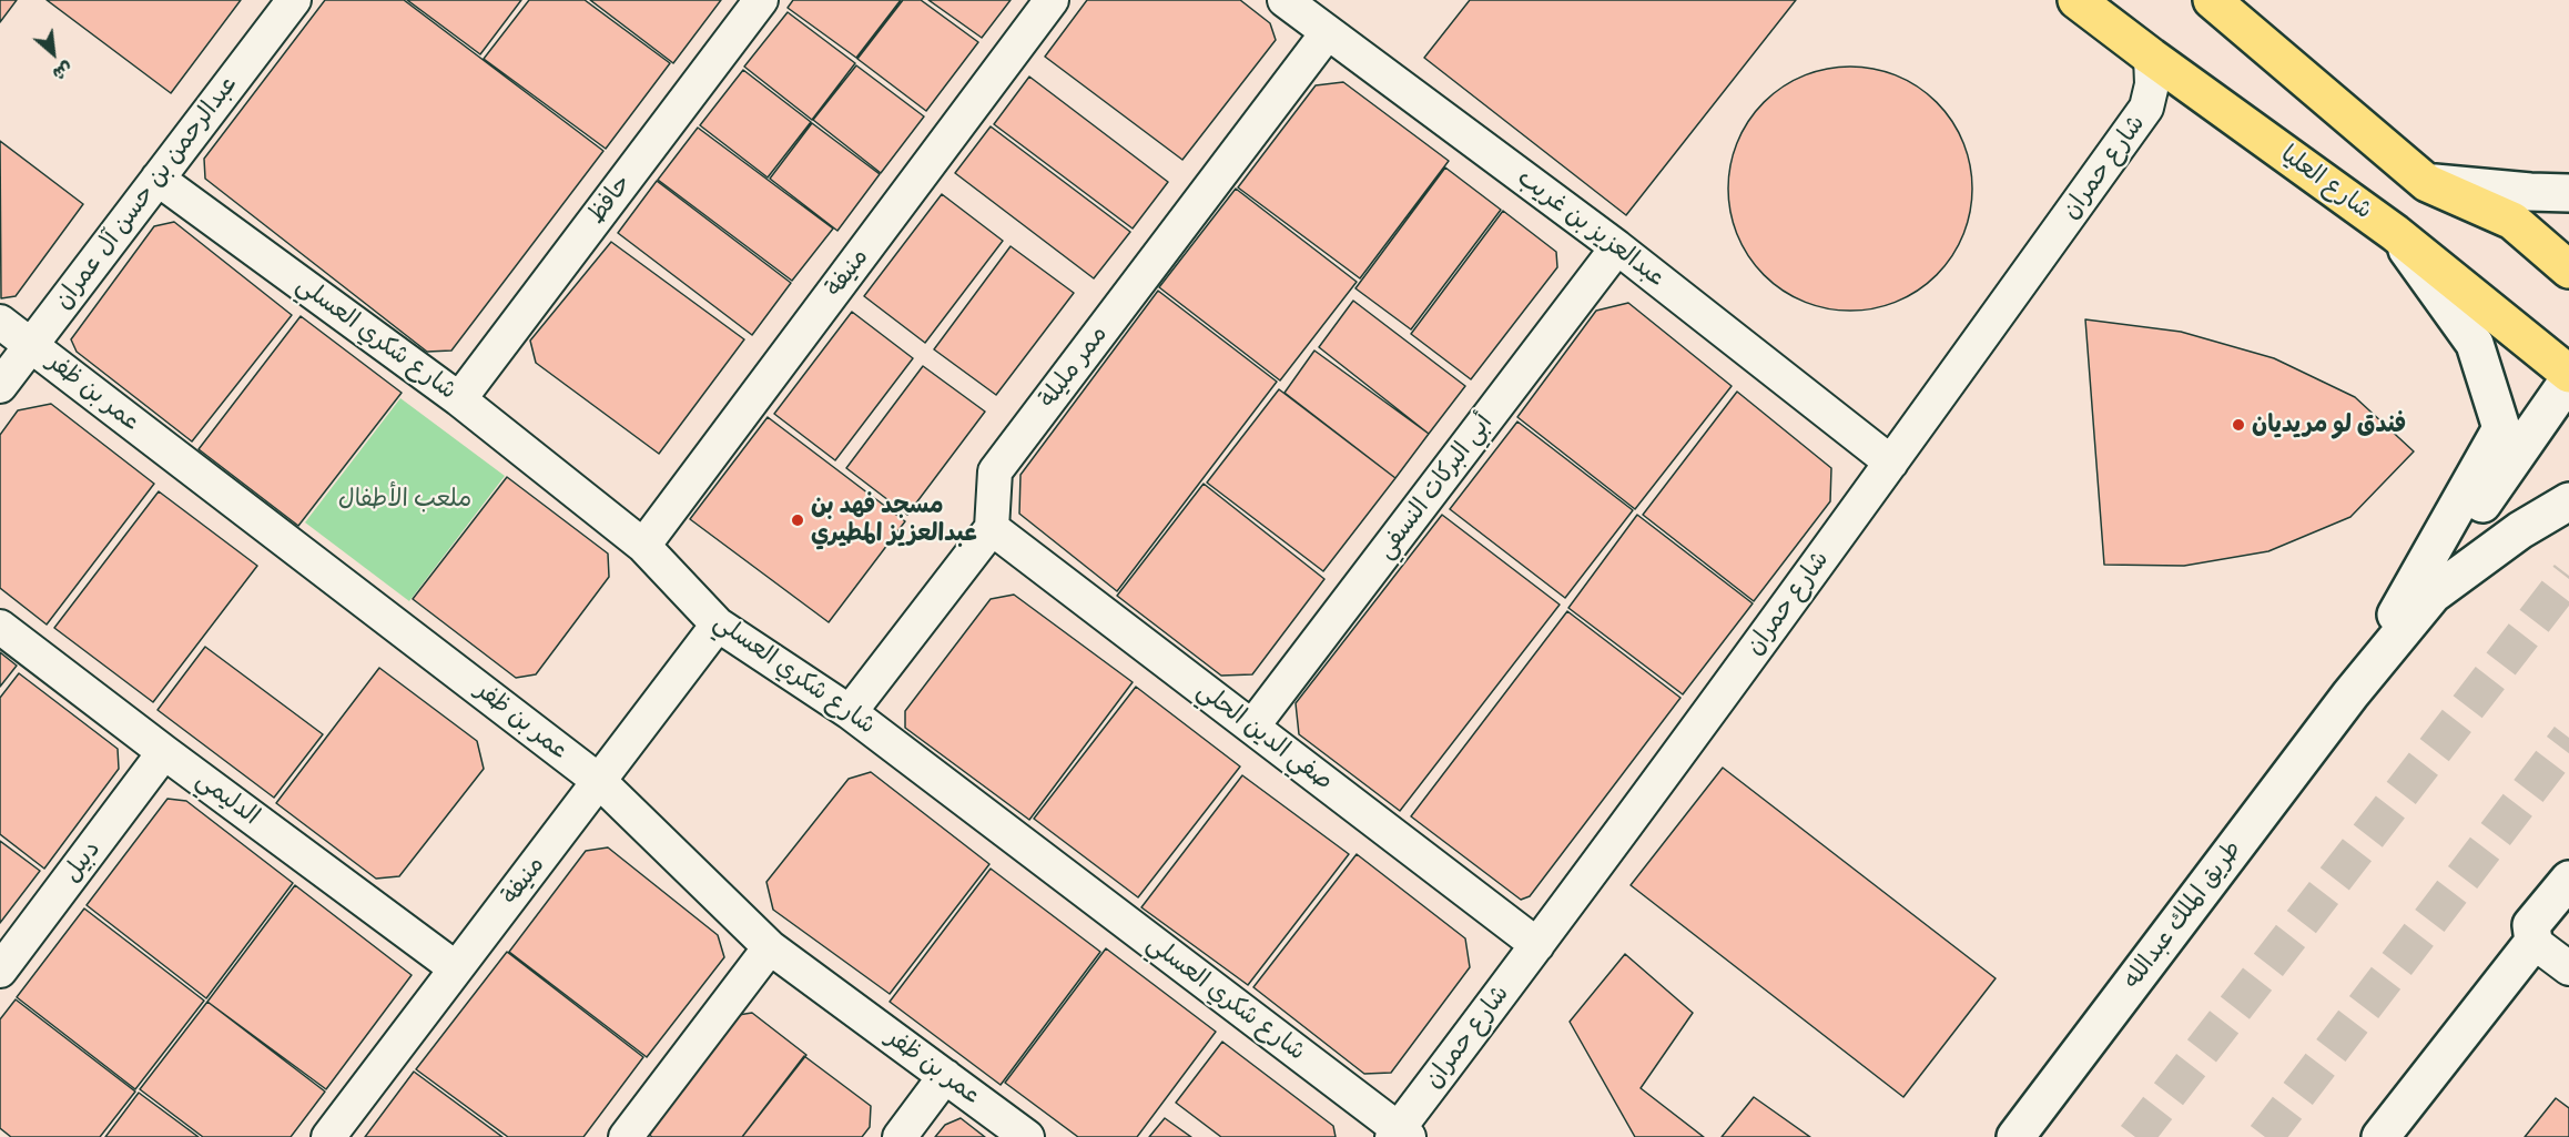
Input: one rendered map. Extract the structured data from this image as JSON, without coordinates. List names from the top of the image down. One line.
{"streets":{"main road":["شارع العليا","طريق الملك عبدالله"],"street":["شارع حمران","عبدالرحمن بن حسن آل عمران","حافظ","عبدالعزيز بن غريب","منيفة","شارع شكري العسلي","ممر مليلة","عمر بن ظفر","أبي البركات النسفي","صفي الدين الحلي","الدليمي","دبيل"]},"crossings":[["شارع حمران","شارع العليا"],["شارع حمران","عبدالعزيز بن غريب"],["شارع حمران","شارع شكري العسلي"],["شارع حمران","صفي الدين الحلي"],["عبدالرحمن بن حسن آل عمران","شارع شكري العسلي"],["عبدالرحمن بن حسن آل عمران","عمر بن ظفر"],["حافظ","شارع شكري العسلي"],["عبدالعزيز بن غريب","ممر مليلة"],["عبدالعزيز بن غريب","أبي البركات النسفي"],["منيفة","شارع شكري العسلي"],["منيفة","عمر بن ظفر"],["منيفة","الدليمي"],["ممر مليلة","صفي الدين الحلي"],["أبي البركات النسفي","صفي الدين الحلي"],["الدليمي","دبيل"]],"parks":["ملعب الأطفال"],"places":["فندق لو مريديان","مسجد فهد بن عبدالعزيز المطيري"],"north":"bottom right"}
